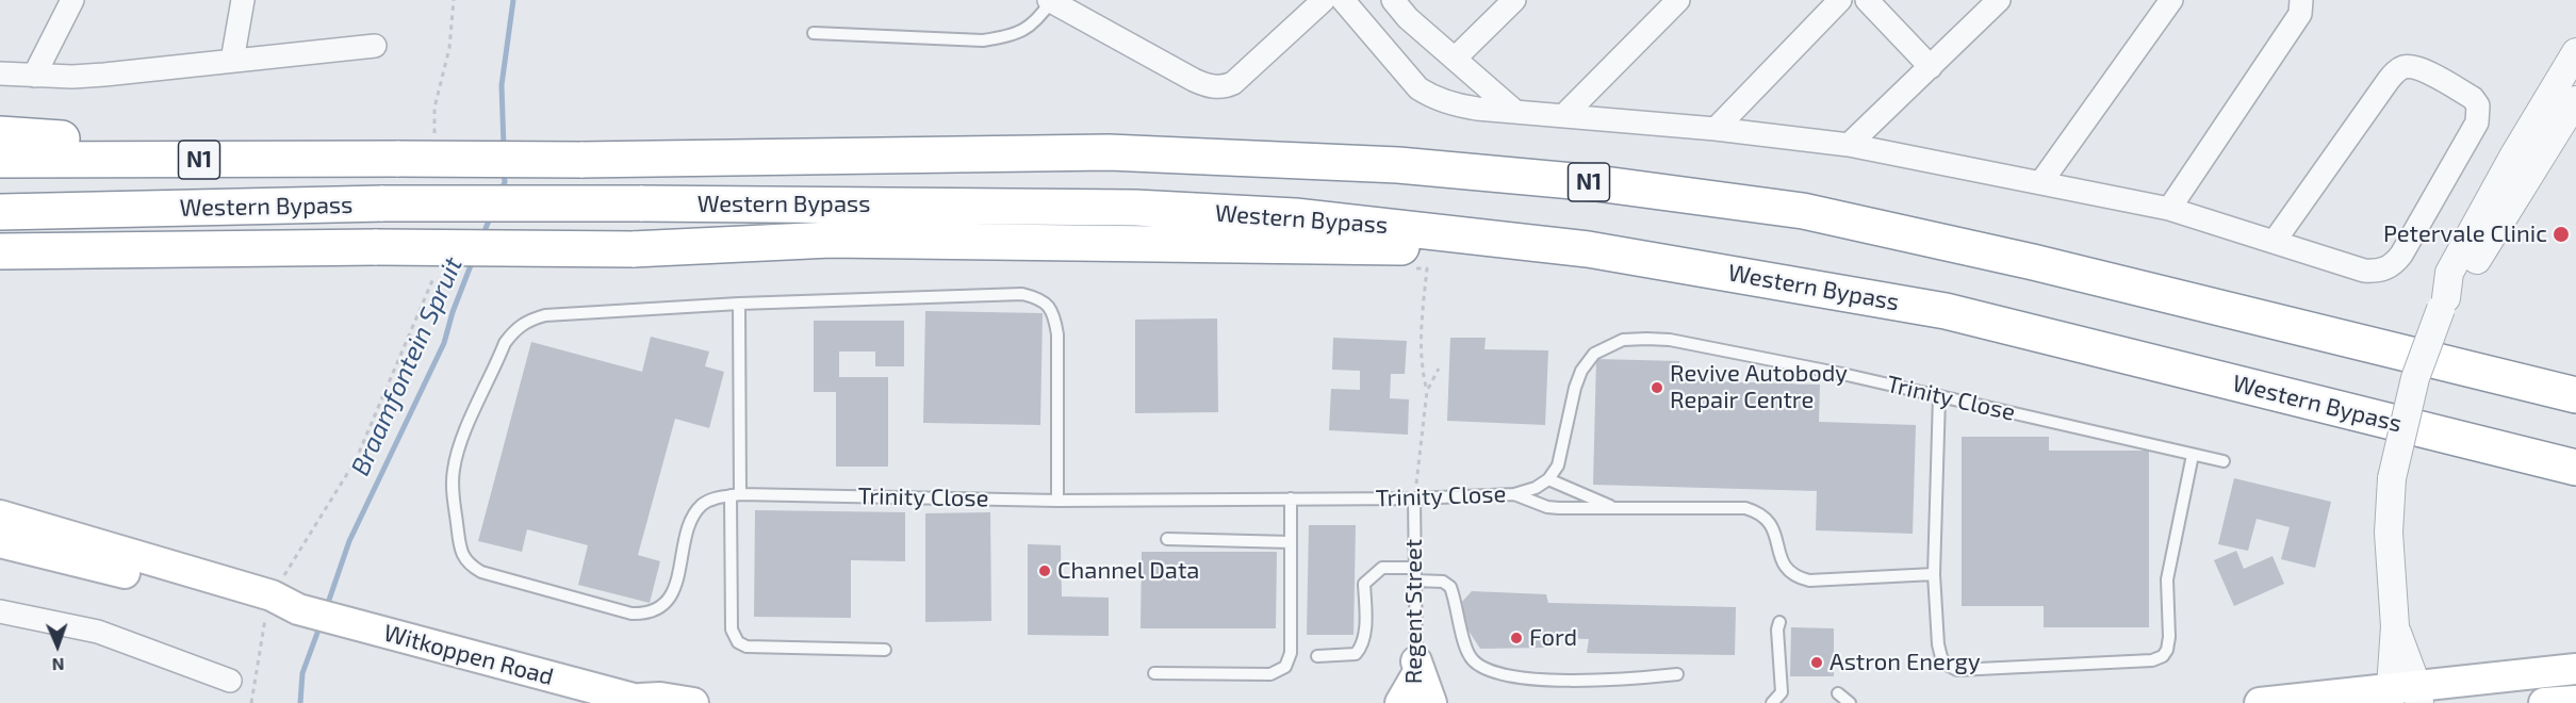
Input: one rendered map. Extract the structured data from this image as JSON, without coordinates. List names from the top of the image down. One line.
{"streets":{"highway":["N1","Western Bypass"],"main road":["Witkoppen Road"],"lane":["Trinity Close","Regent Street"]},"crossings":[["Trinity Close","Regent Street"]],"water":["Braamfontein Spruit"],"places":["Petervale Clinic","Revive Autobody Repair Centre","Channel Data","Ford","Astron Energy"],"north":"bottom"}
